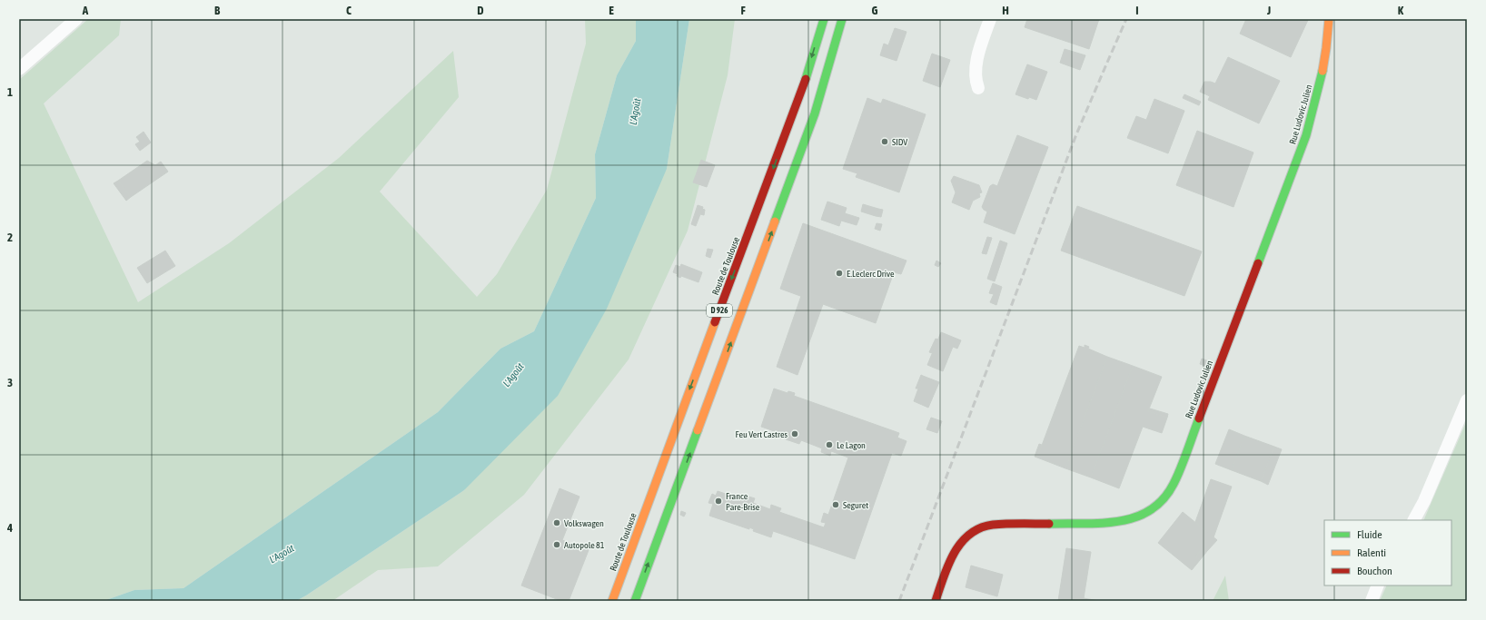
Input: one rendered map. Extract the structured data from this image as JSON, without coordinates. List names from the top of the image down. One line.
{"streets":{"main road":["Rue Ludovic Julien","Route de Toulouse","D 926"]},"water":["L'Agoût"],"places":["SIDV","E.Leclerc Drive","Feu Vert Castres","Le Lagon","France Pare-Brise","Seguret","Volkswagen","Autopole 81"],"legend":["Fluide","Ralenti","Bouchon"],"grid":{"columns":["A","B","C","D","E","F","G","H","I","J","K"],"rows":["1","2","3","4"]}}
